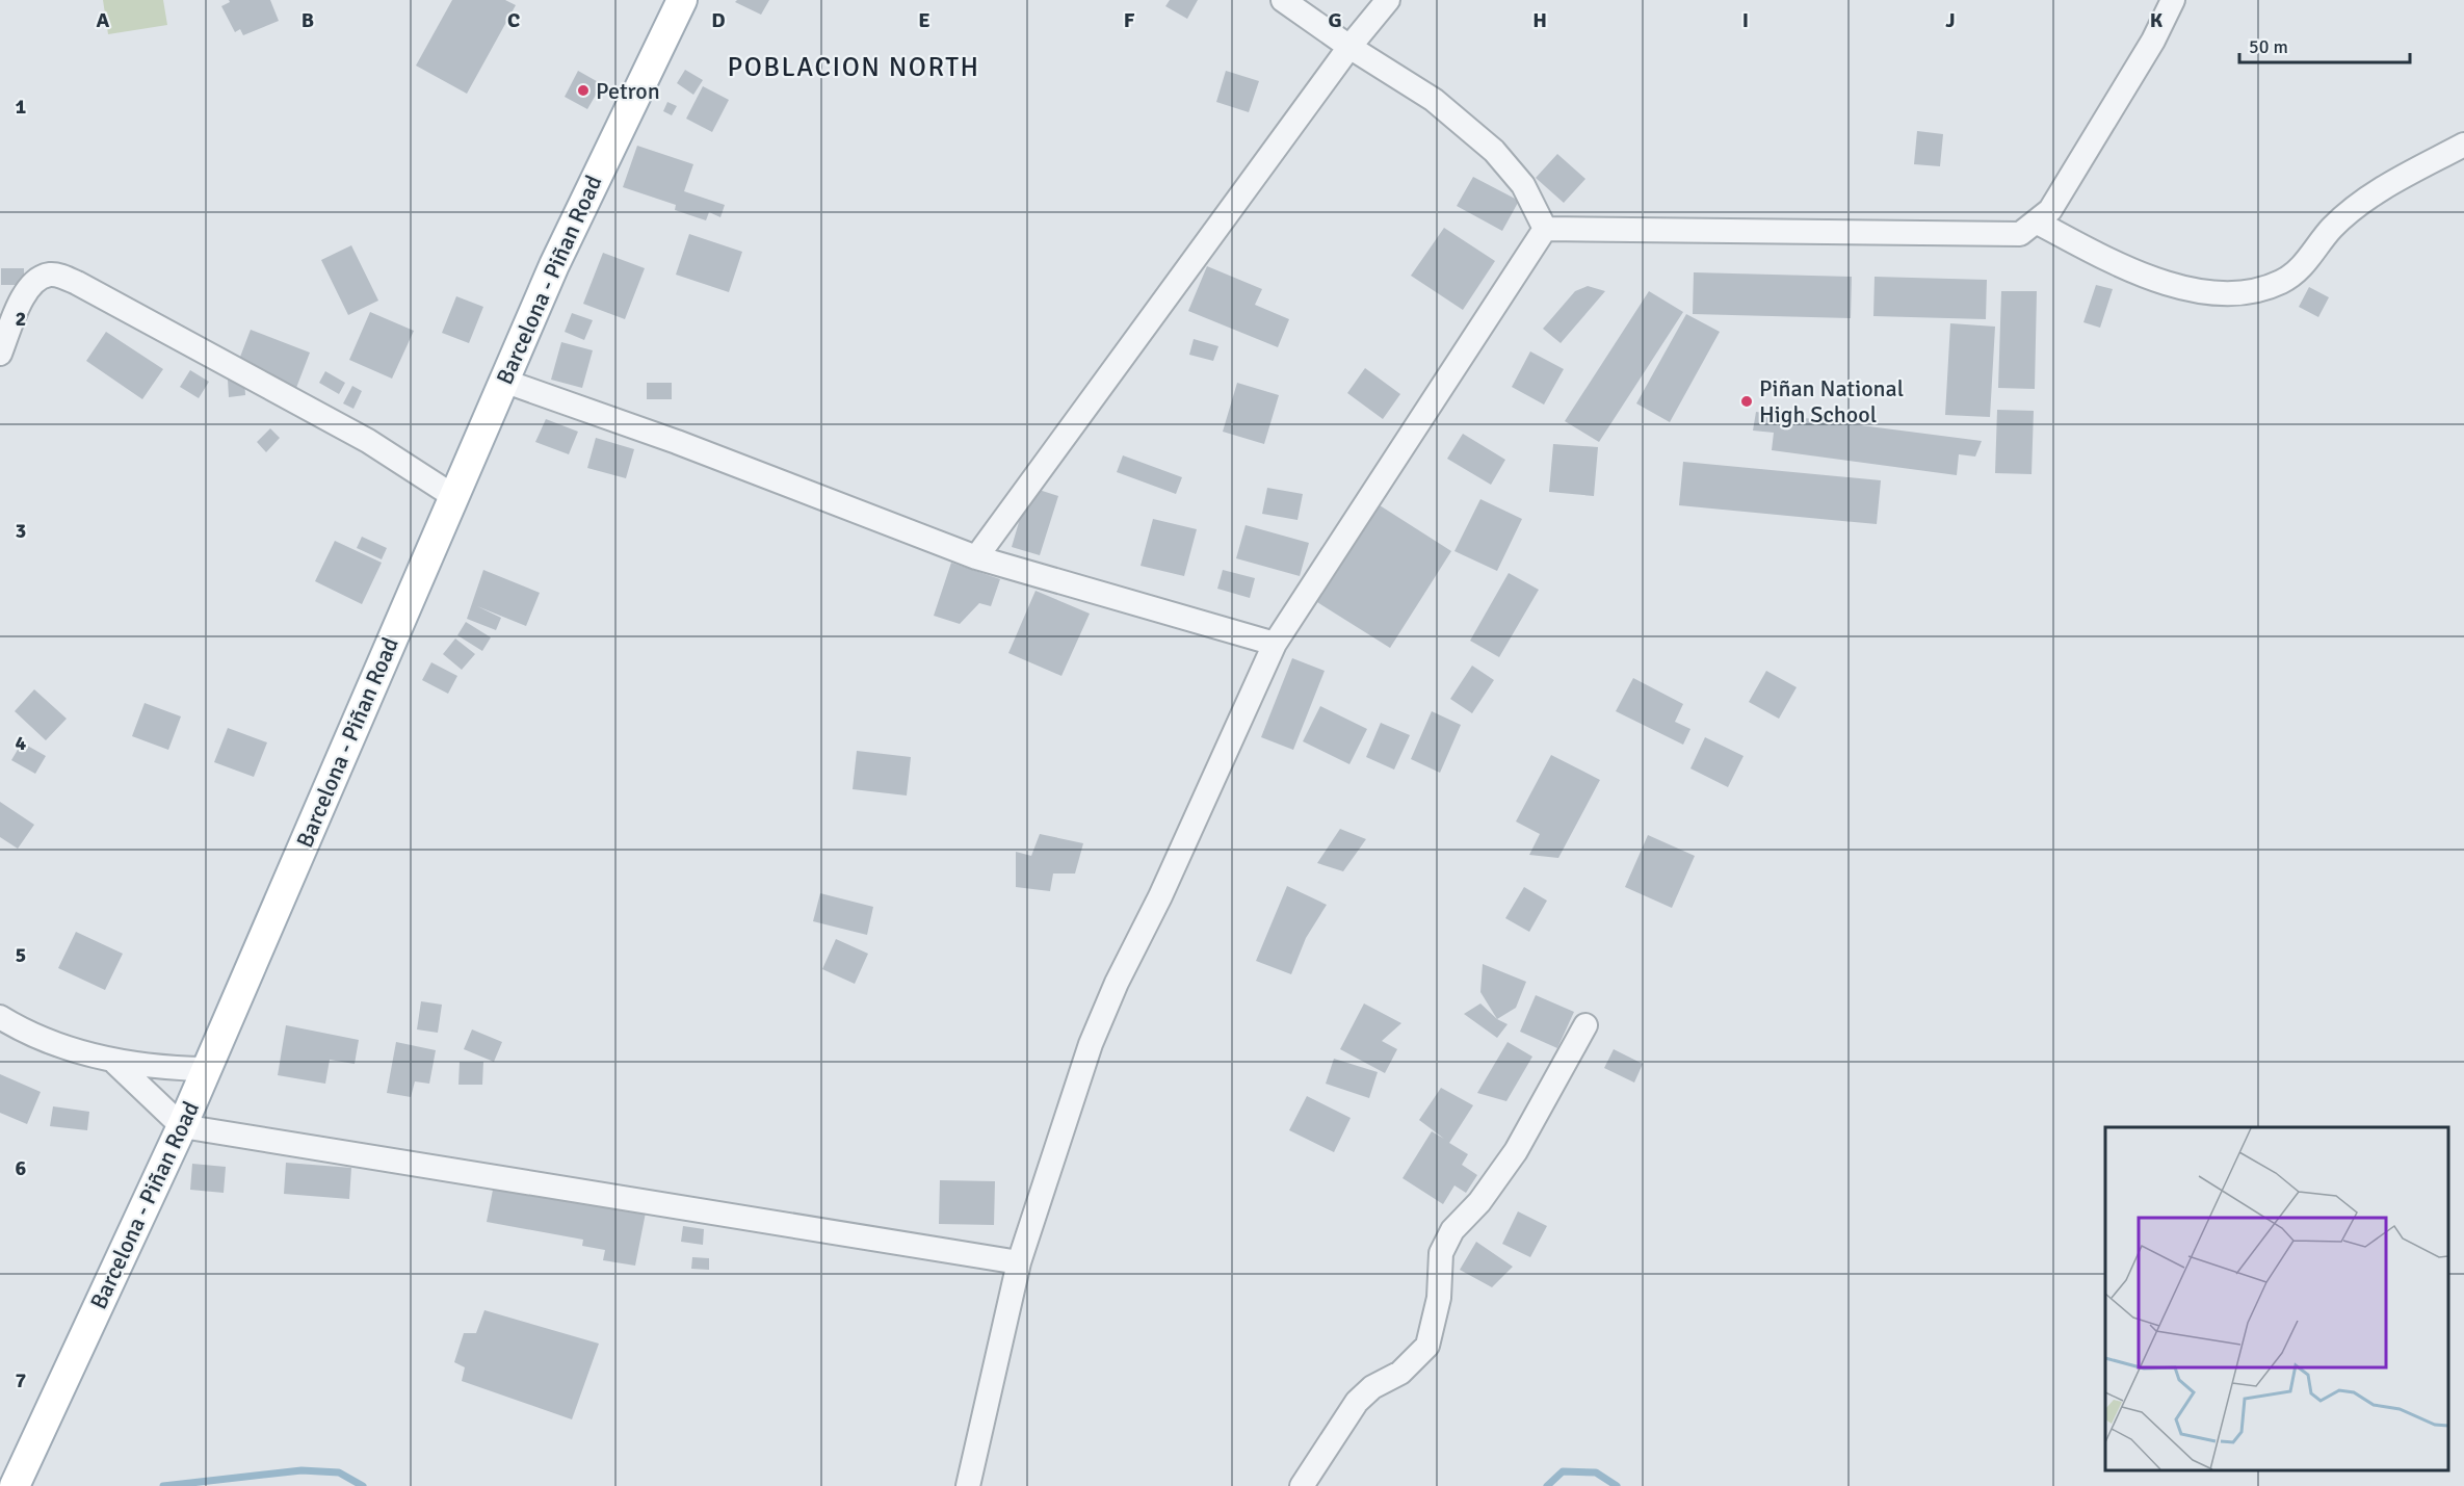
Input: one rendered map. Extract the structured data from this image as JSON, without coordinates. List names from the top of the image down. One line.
{"streets":{"main road":["Barcelona - Piñan Road"]},"districts":["POBLACION NORTH"],"places":["Petron","Piñan National High School"],"scale_bar":"50 m","grid":{"columns":["A","B","C","D","E","F","G","H","I","J","K"],"rows":["1","2","3","4","5","6","7"]}}
